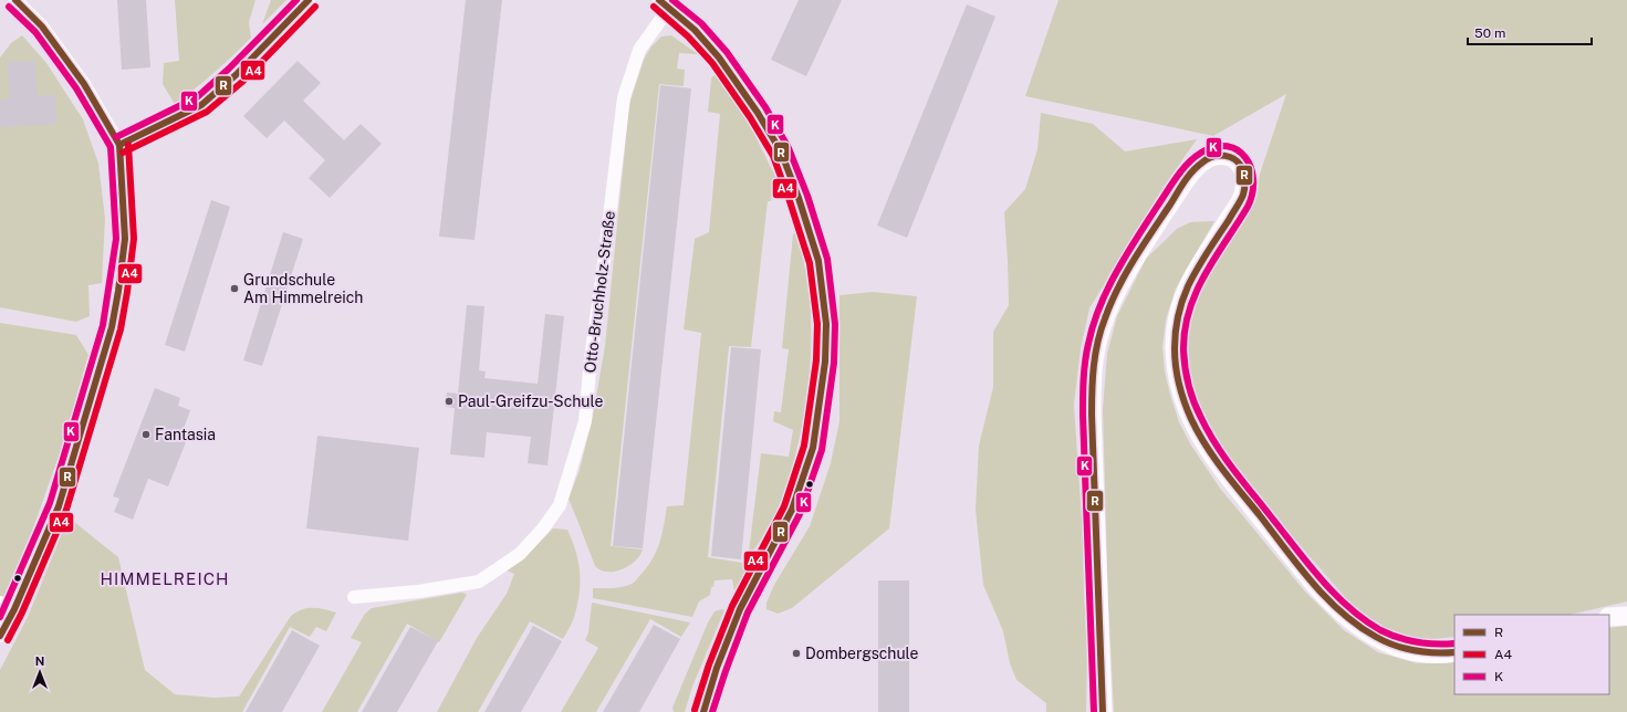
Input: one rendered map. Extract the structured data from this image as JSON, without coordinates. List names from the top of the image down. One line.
{"streets":{"street":["Otto-Bruchholz-Straße"]},"districts":["HIMMELREICH"],"places":["Grundschule Am Himmelreich","Paul-Greifzu-Schule","Fantasia","Dombergschule"],"lines":["transit line R","transit line K","transit line A4"],"legend":["R","A4","K"],"scale_bar":"50 m","north":"top"}
